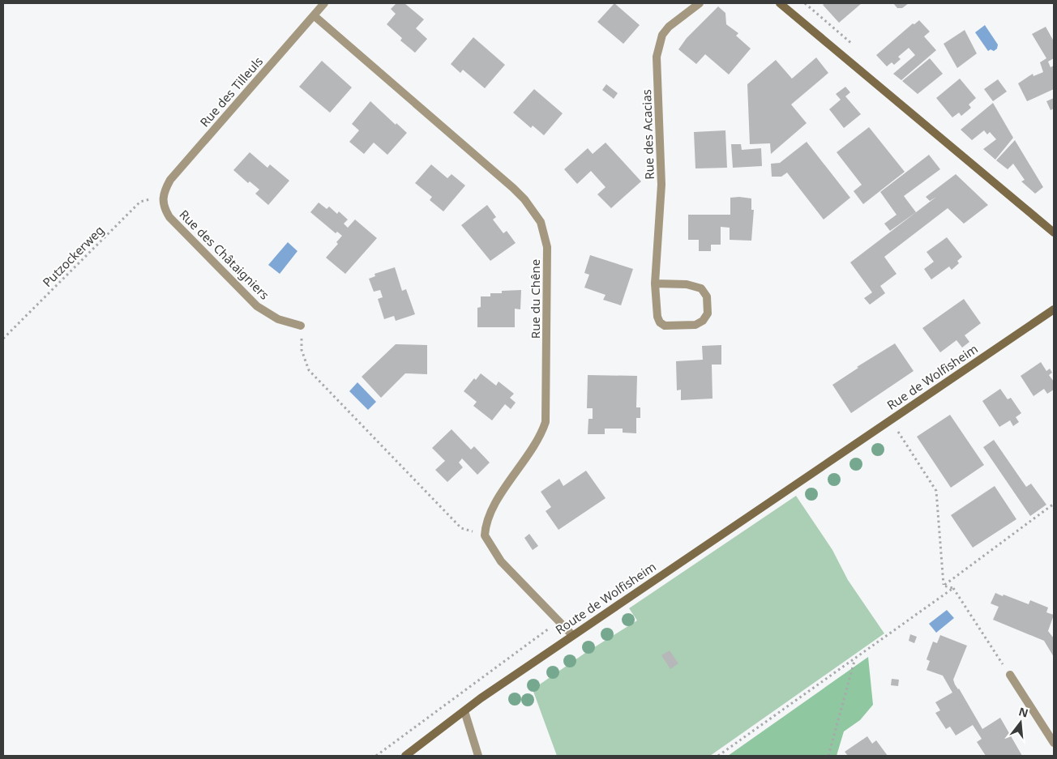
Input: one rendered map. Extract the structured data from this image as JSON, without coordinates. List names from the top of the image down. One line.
{"streets":{"main road":["Rue de Wolfisheim","Route de Wolfisheim"],"street":["Rue des Tilleuls","Rue des Acacias","Rue des Châtaigniers","Rue du Chêne"],"path":["Putzockerweg"]},"crossings":[["Rue des Tilleuls","Rue des Châtaigniers"],["Rue des Tilleuls","Putzockerweg"],["Rue des Tilleuls","Rue du Chêne"],["Rue des Châtaigniers","Putzockerweg"],["Rue de Wolfisheim","Route de Wolfisheim"]],"north":"top"}
